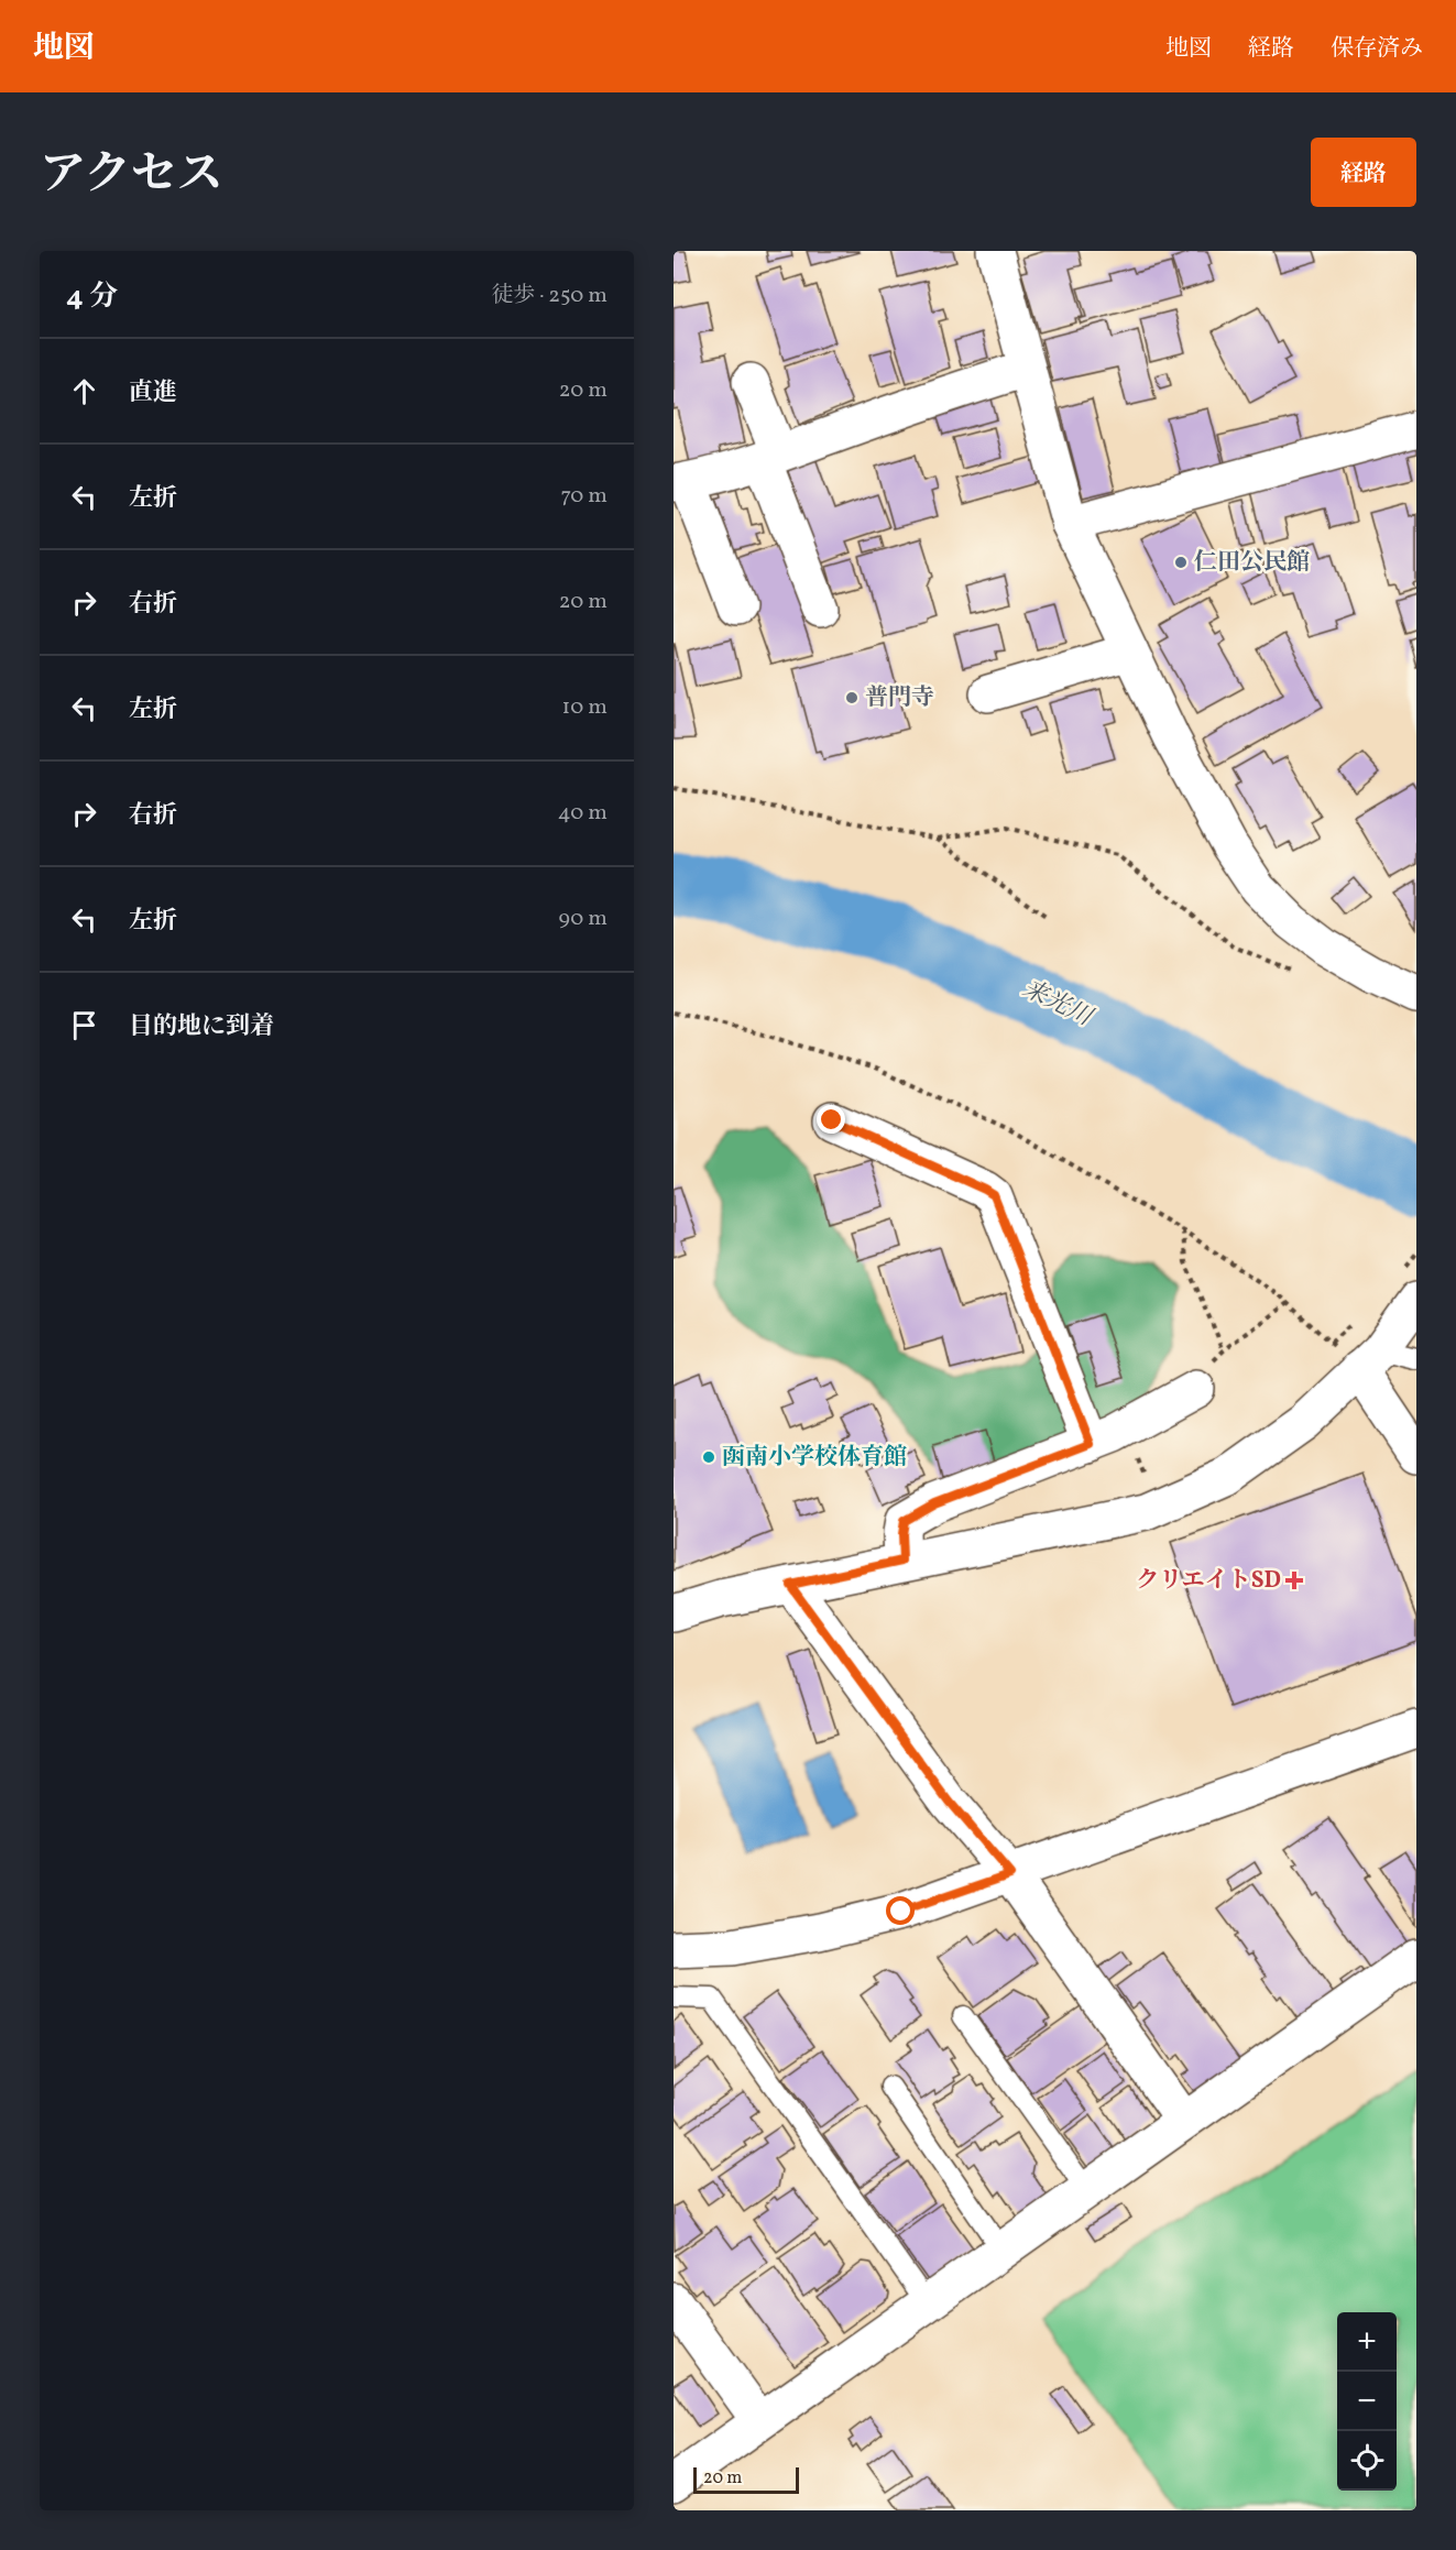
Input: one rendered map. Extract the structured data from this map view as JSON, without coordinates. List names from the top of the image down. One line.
{"water":["来光川"],"places":{"other":["仁田公民館","普門寺","函南小学校体育館"],"health":["クリエイトSD"]},"scale_bar":"20 m","page":{"header":"地図","nav":["地図","経路","保存済み"],"title":"アクセス","buttons":"経路","heading":["4 分","徒歩 · 250 m"],"list":[["直進","20 m"],["左折","70 m"],["右折","20 m"],["左折","10 m"],["右折","40 m"],["左折","90 m"],"目的地に到着"],"map_buttons":["+","−"],"scale":"20 m"}}
